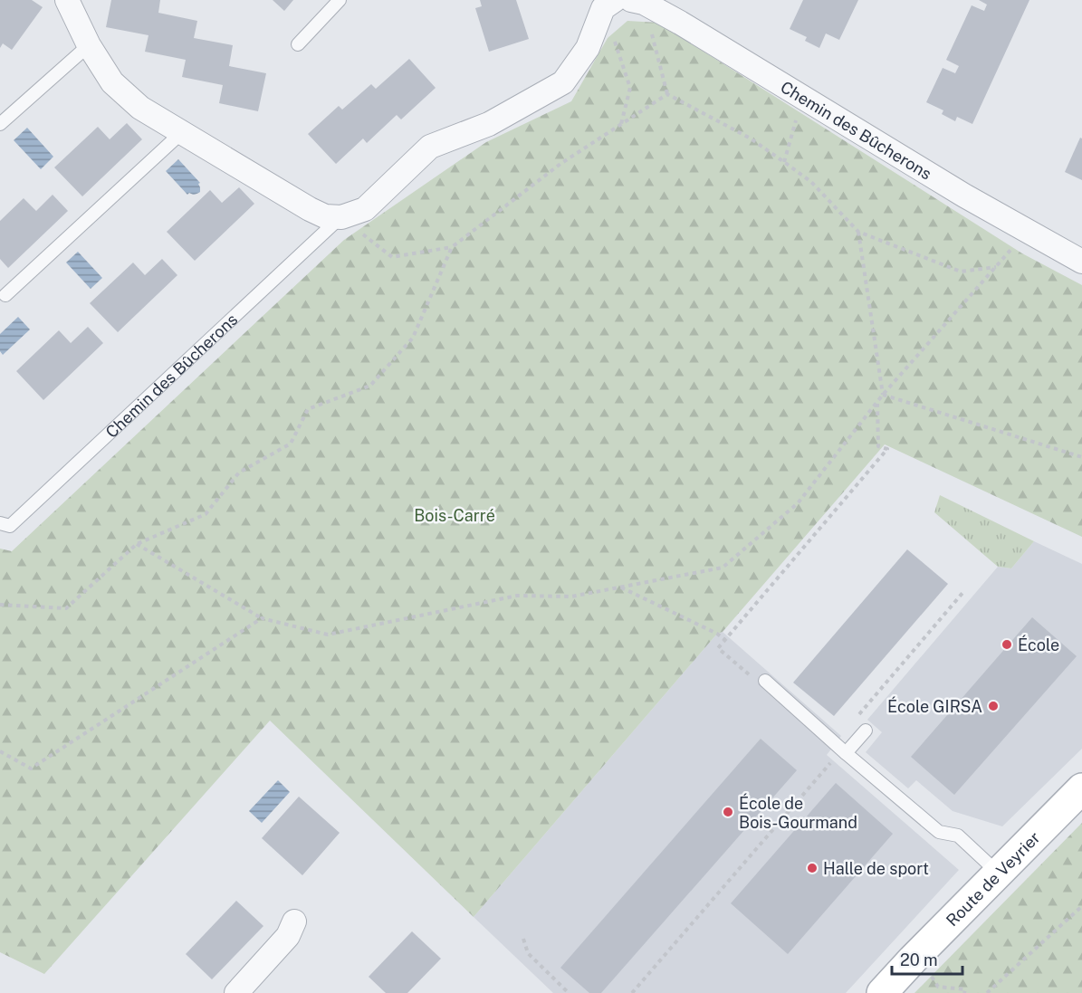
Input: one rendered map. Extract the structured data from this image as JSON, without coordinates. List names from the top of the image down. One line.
{"streets":{"street":["Chemin des Bûcherons","Route de Veyrier"]},"parks":["Bois-Carré"],"places":["École","École GIRSA","École de Bois-Gourmand","Halle de sport"],"scale_bar":"20 m"}
